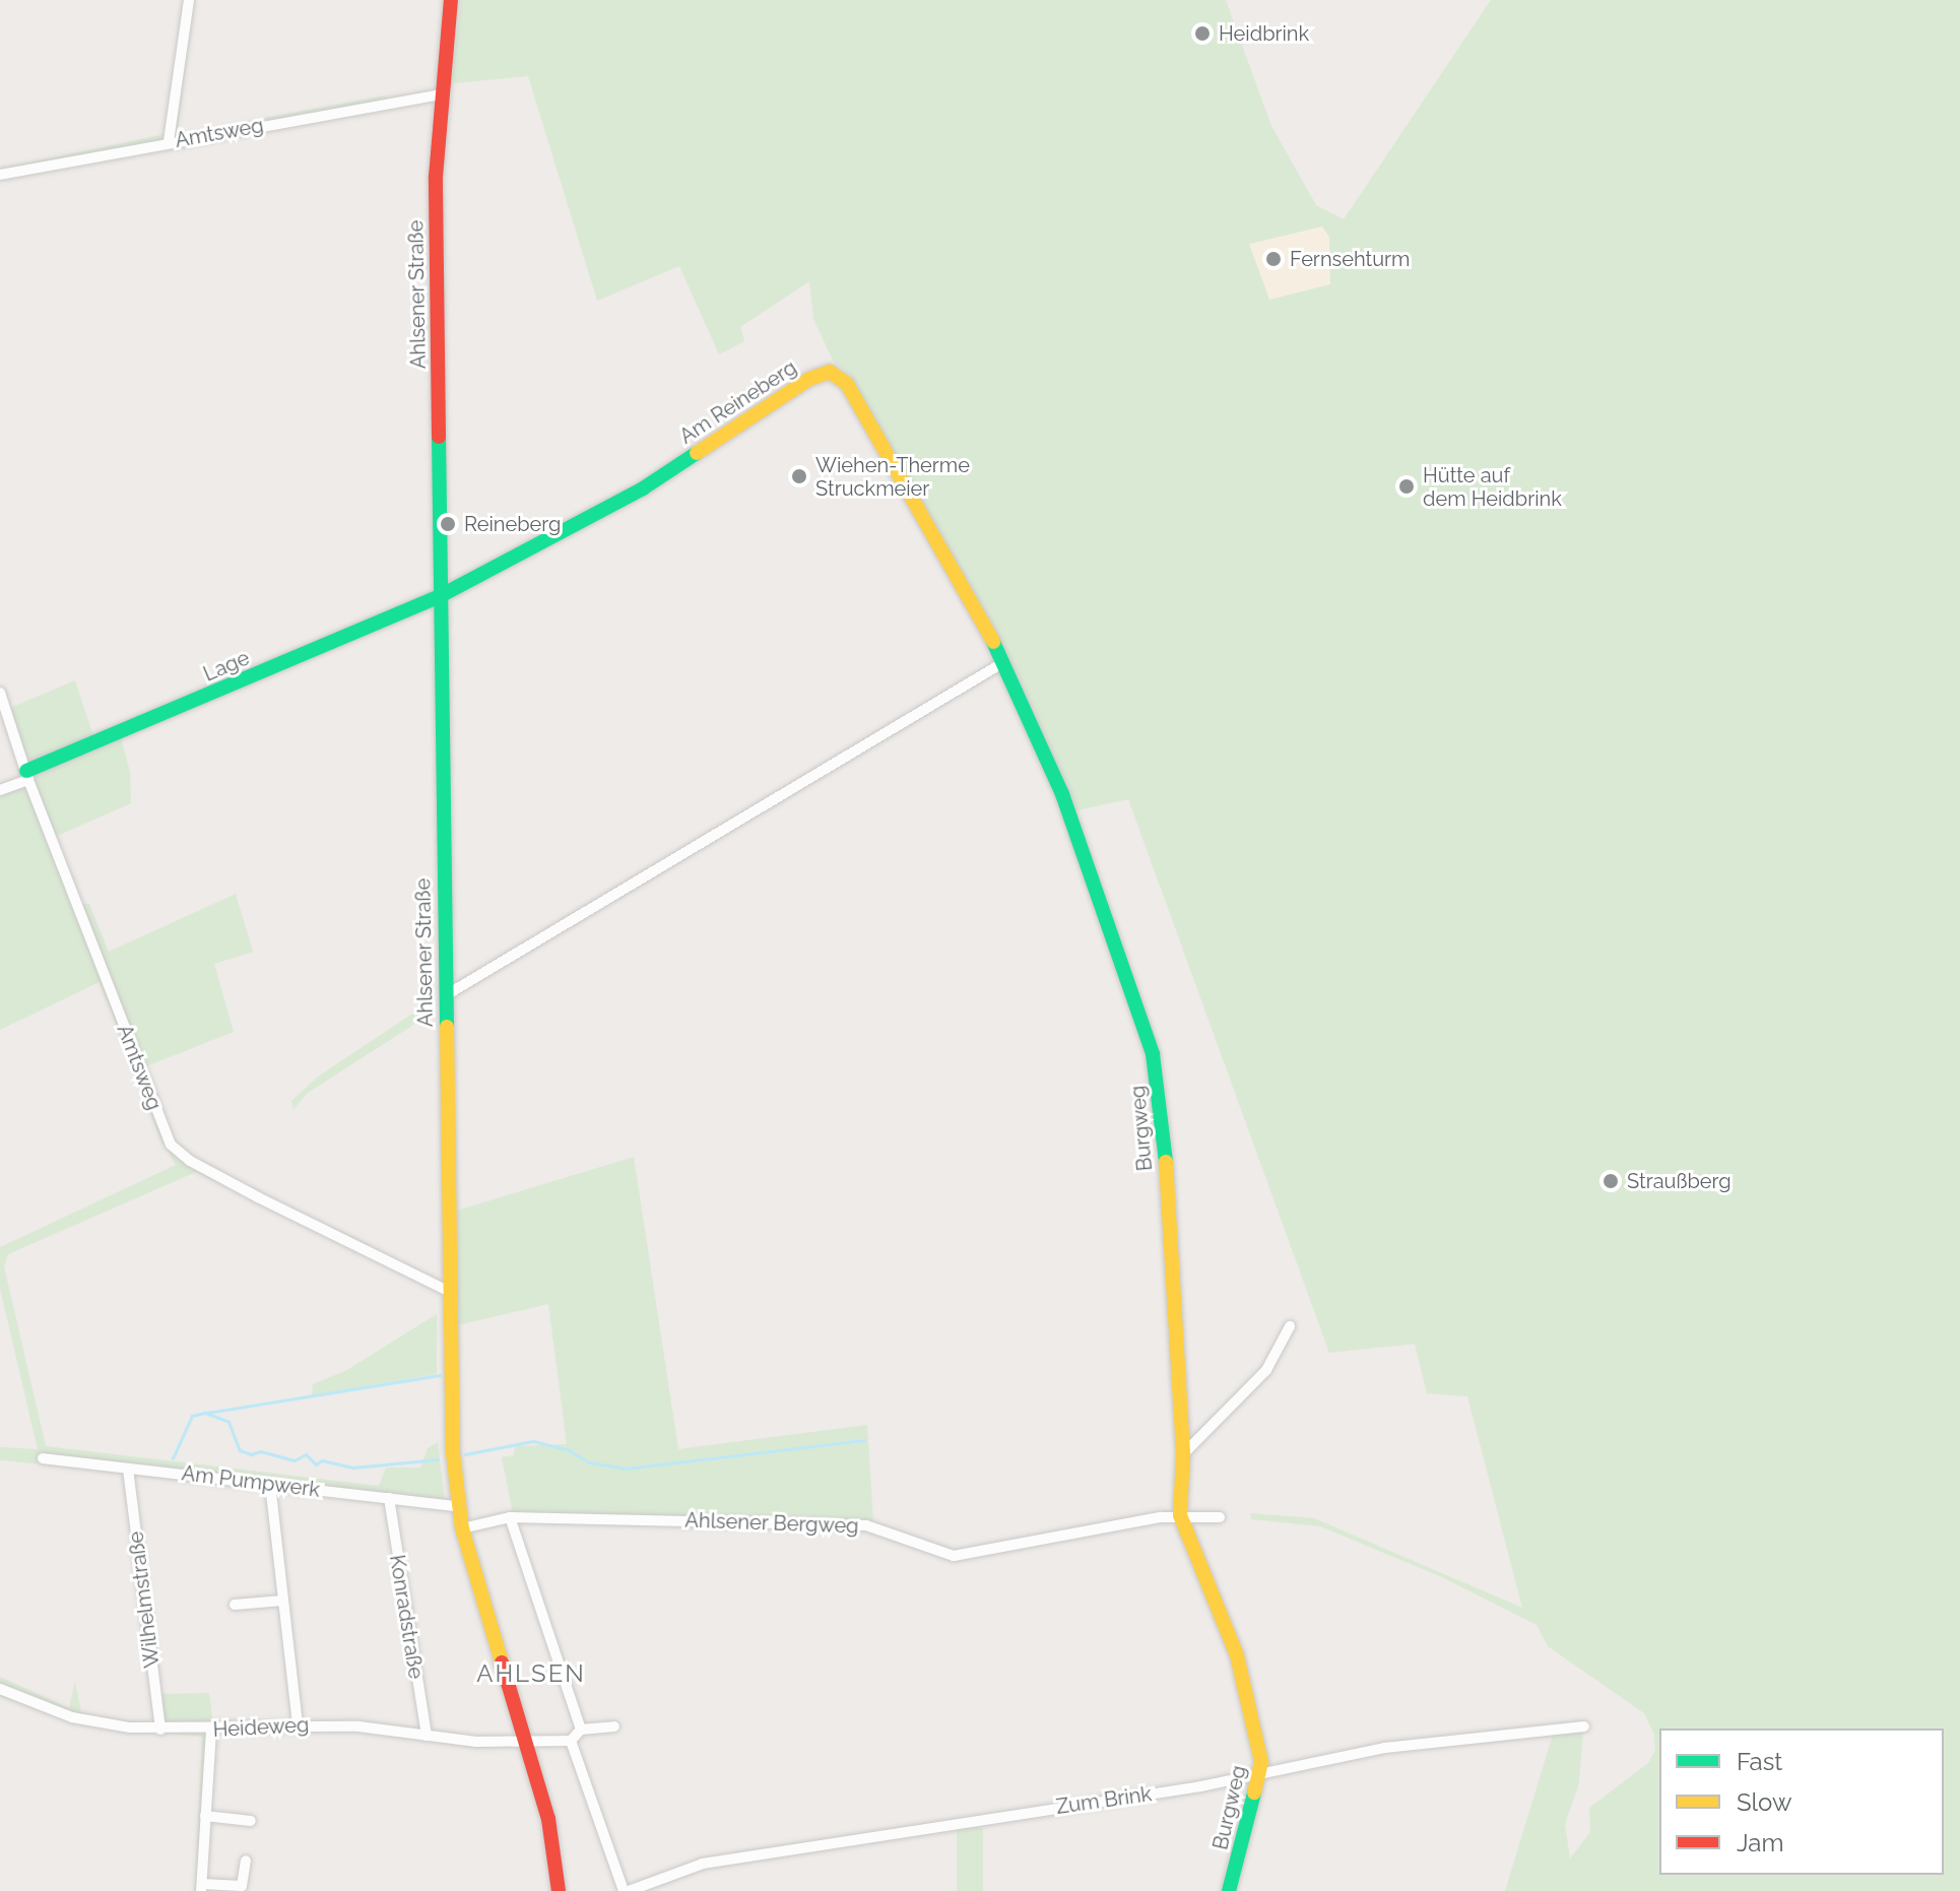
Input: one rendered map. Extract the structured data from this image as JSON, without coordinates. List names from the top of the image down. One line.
{"streets":{"street":["Amtsweg","Ahlsener Straße","Am Reineberg","Lage","Burgweg","Am Pumpwerk","Ahlsener Bergweg","Wilhelmstraße","Konradstraße","Heideweg","Zum Brink"]},"crossings":[["Amtsweg","Ahlsener Straße"],["Amtsweg","Lage"],["Ahlsener Straße","Am Reineberg"],["Ahlsener Straße","Lage"],["Ahlsener Straße","Am Pumpwerk"],["Ahlsener Straße","Ahlsener Bergweg"],["Ahlsener Straße","Heideweg"],["Am Reineberg","Lage"],["Am Reineberg","Burgweg"],["Burgweg","Ahlsener Bergweg"],["Burgweg","Zum Brink"],["Am Pumpwerk","Wilhelmstraße"],["Am Pumpwerk","Konradstraße"],["Wilhelmstraße","Heideweg"],["Konradstraße","Heideweg"]],"districts":["AHLSEN"],"places":["Heidbrink","Fernsehturm","Wiehen-Therme Struckmeier","Hütte auf dem Heidbrink","Reineberg","Straußberg"],"legend":["Fast","Slow","Jam"]}
